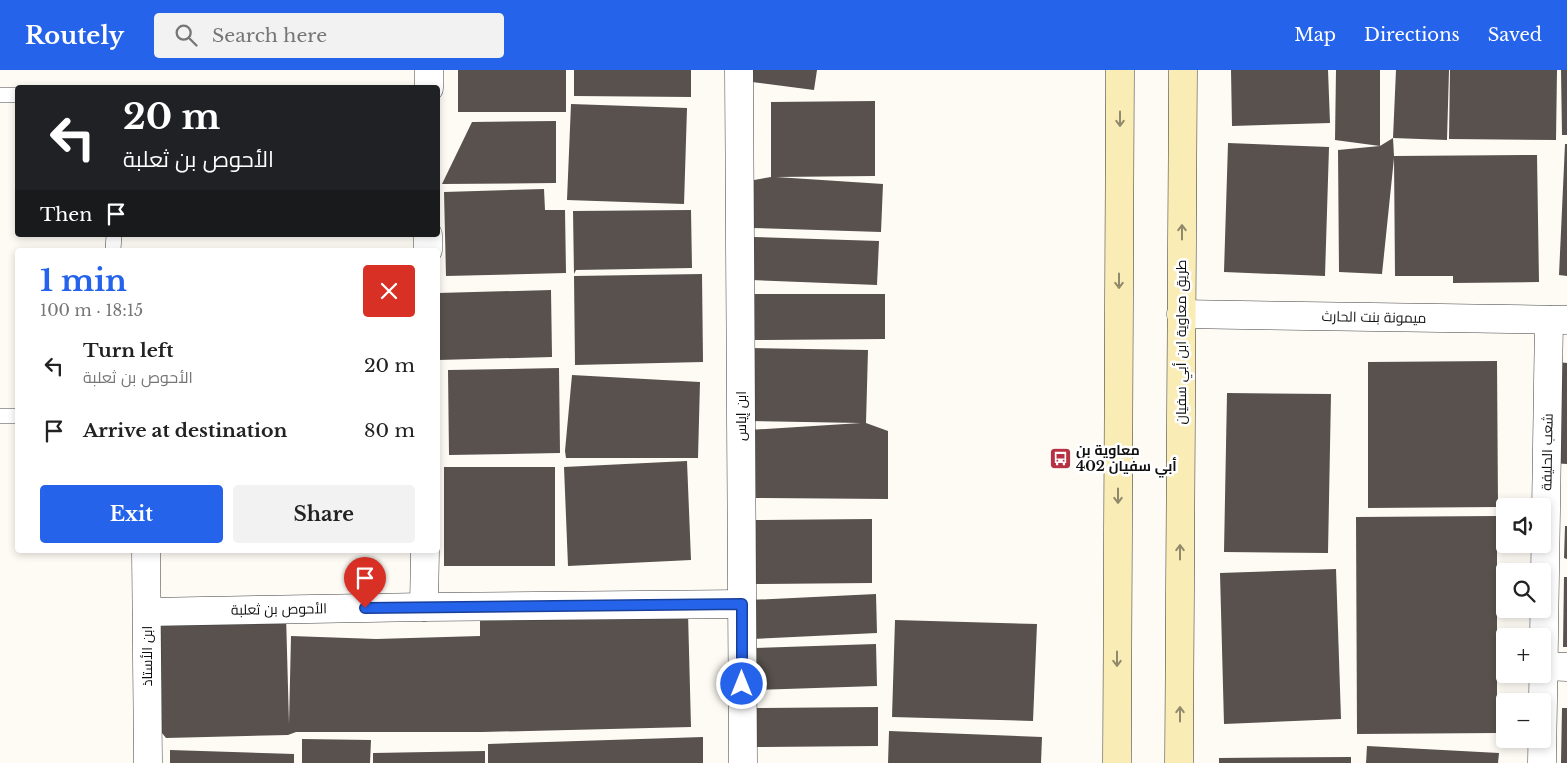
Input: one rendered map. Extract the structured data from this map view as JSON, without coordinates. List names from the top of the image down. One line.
{"streets":{"street":["ميمونة بنت الحارث","طريق معاوية ابن أبي سفيان","ابن إياس","شعب الحليفة","الأحوص بن ثعلبة","ابن الأستاذ"]},"crossings":[["ميمونة بنت الحارث","طريق معاوية ابن أبي سفيان"],["ميمونة بنت الحارث","شعب الحليفة"],["ابن إياس","الأحوص بن ثعلبة"],["الأحوص بن ثعلبة","ابن الأستاذ"]],"places":{"bus stop":["معاوية بن أبي سفيان 402"]},"page":{"header":"Routely","search":"Search here","nav":["Map","Directions","Saved"],"turn":["20 m","الأحوص بن ثعلبة"],"then":"Then","heading":["1 min","100 m · 18:15"],"list":[{"name":"Turn left","note":"الأحوص بن ثعلبة","value":"20 m"},{"name":"Arrive at destination","value":"80 m"}],"buttons":["Exit","Share"],"map_buttons":["+","−"]}}
